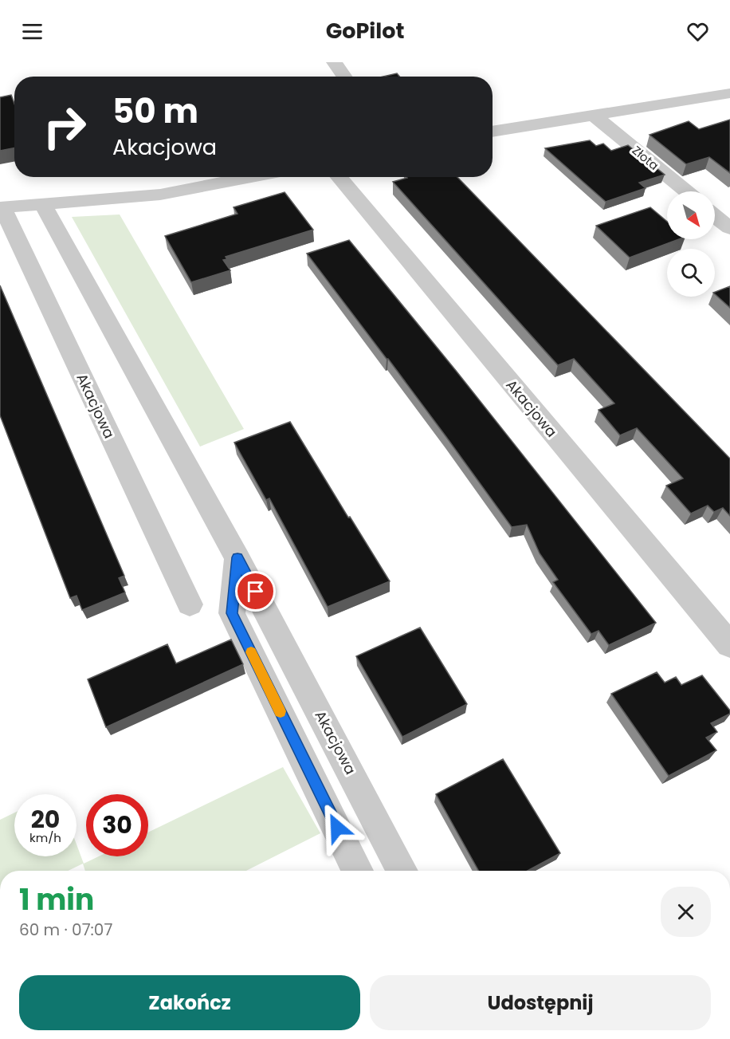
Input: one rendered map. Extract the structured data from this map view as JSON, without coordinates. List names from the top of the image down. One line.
{"streets":{"street":["Złota","Akacjowa"]},"north":"bottom right","page":{"header":"GoPilot","turn":["50 m","Akacjowa"],"speed":"20 km/h","limit":"30","heading":["1 min","60 m · 07:07"],"buttons":["Zakończ","Udostępnij"]}}
